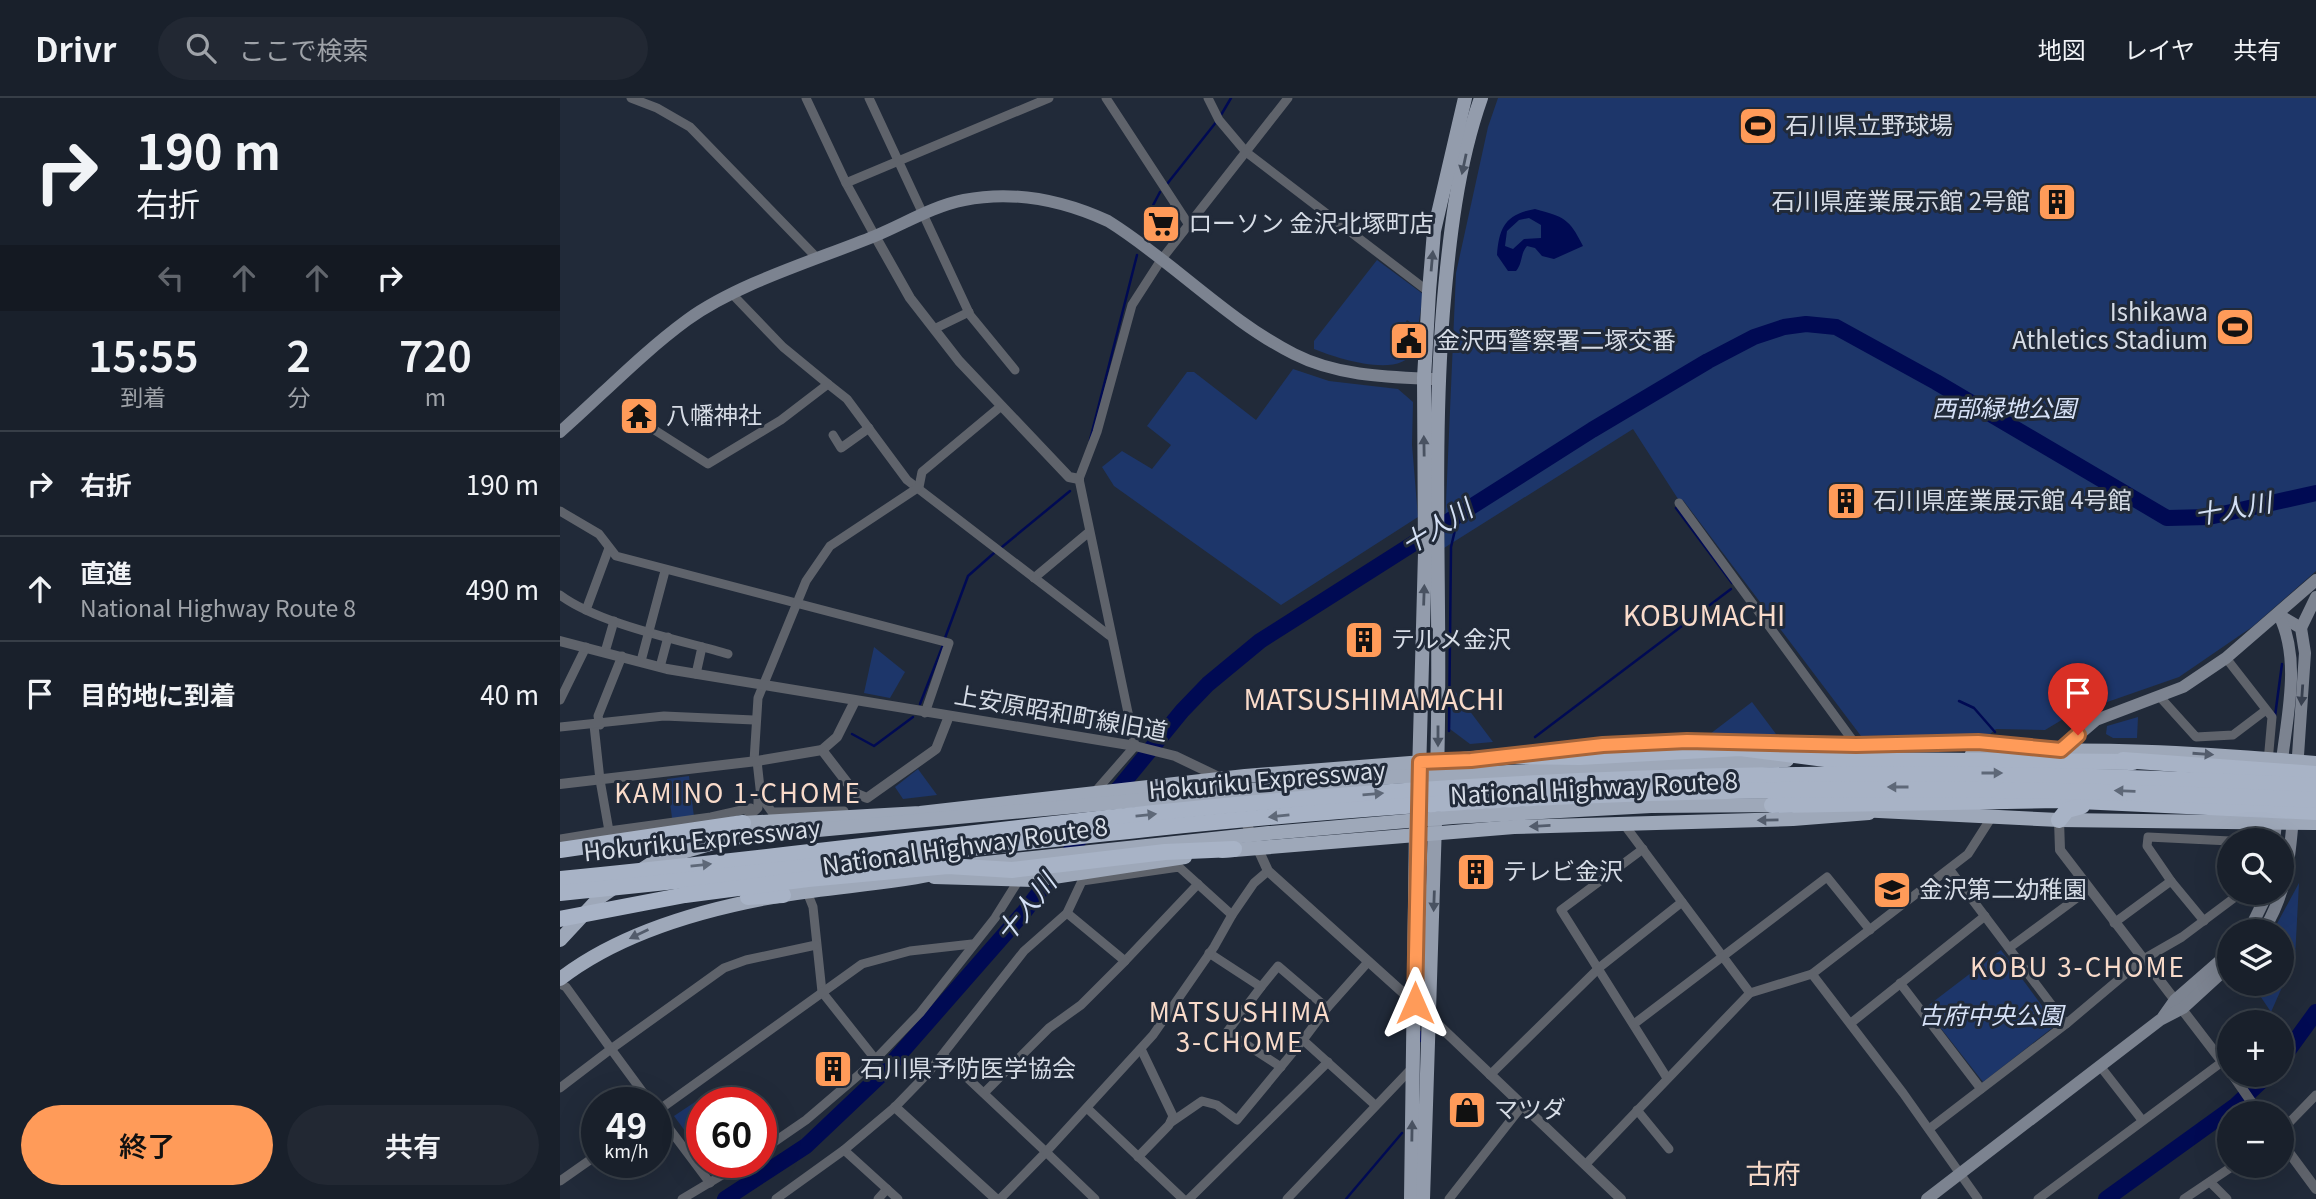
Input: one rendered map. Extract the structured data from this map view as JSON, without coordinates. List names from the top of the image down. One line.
{"streets":{"highway":["Hokuriku Expressway","National Highway Route 8"],"street":["上安原昭和町線旧道"]},"districts":["KOBUMACHI","MATSUSHIMAMACHI","KAMINO 1-CHOME","KOBU 3-CHOME","MATSUSHIMA 3-CHOME","古府"],"water":["十人川"],"parks":["西部緑地公園","古府中央公園"],"places":{"sports":["石川県立野球場","Ishikawa Athletics Stadium"],"building":["石川県産業展示館 2号館","石川県産業展示館 4号館","テルメ金沢","テレビ金沢","石川県予防医学協会"],"supermarket":["ローソン 金沢北塚町店"],"public building":["金沢西警察署二塚交番"],"temple":["八幡神社"],"school or university":["金沢第二幼稚園"],"shop":["マツダ"]},"page":{"header":"Drivr","search":"ここで検索","nav":["地図","レイヤ","共有"],"turn":["190 m","右折"],"eta":["15:55","到着","2","分","720","m"],"list":[{"name":"右折","value":"190 m"},{"name":"直進","note":"National Highway Route 8","value":"490 m"},{"name":"目的地に到着","value":"40 m"}],"map_buttons":["+","−"],"speed":"49 km/h","limit":"60","buttons":["終了","共有"]}}
